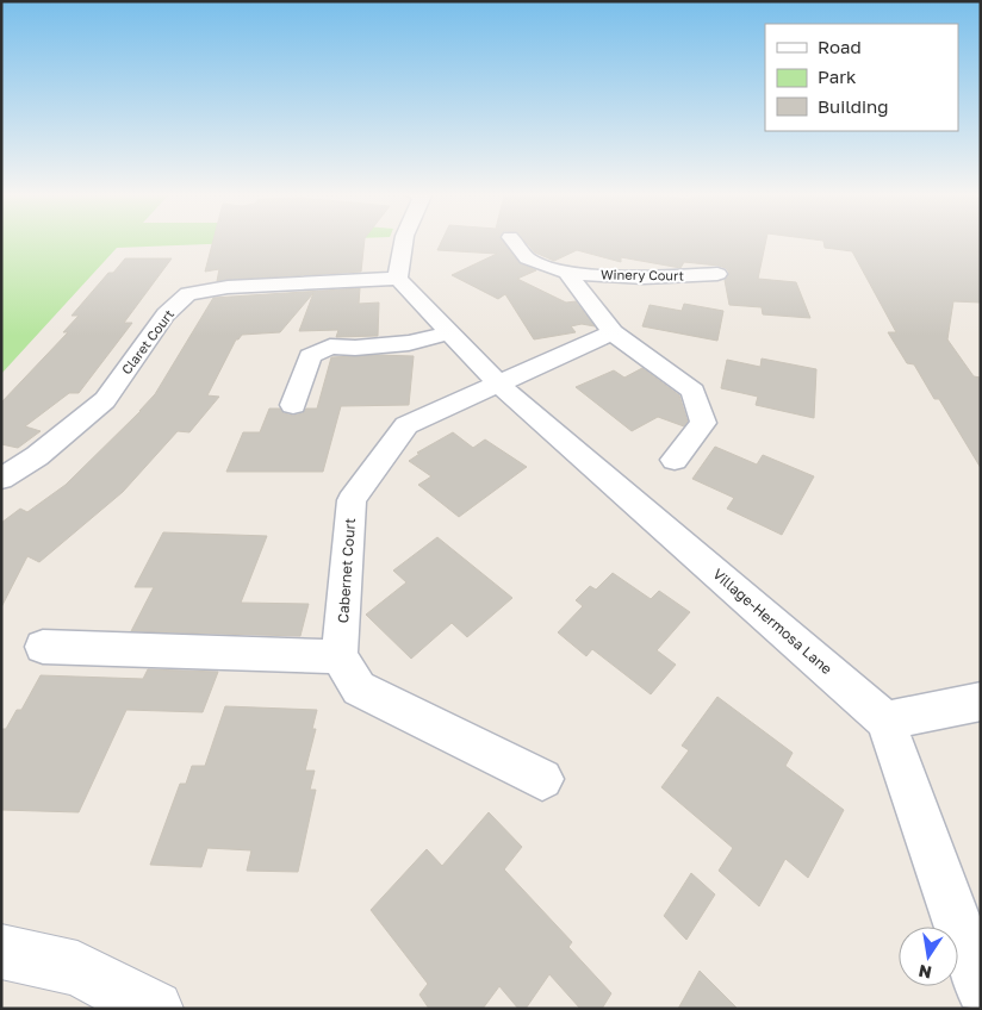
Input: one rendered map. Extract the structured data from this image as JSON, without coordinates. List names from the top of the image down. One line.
{"streets":{"street":["Winery Court","Claret Court","Cabernet Court","Village-Hermosa Lane"]},"crossings":[["Claret Court","Village-Hermosa Lane"],["Cabernet Court","Village-Hermosa Lane"]],"legend":["Road","Park","Building"],"north":"bottom"}
